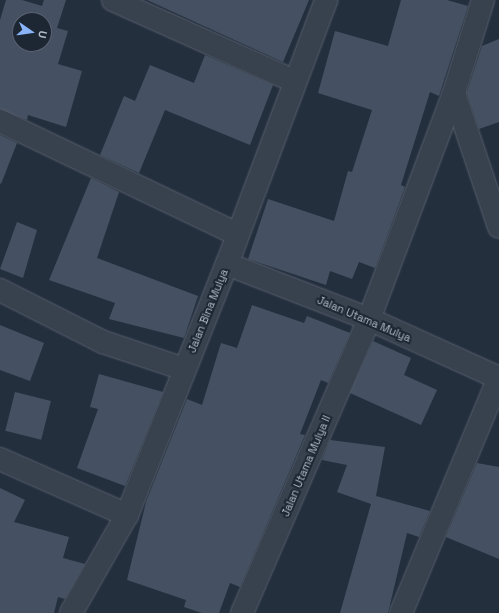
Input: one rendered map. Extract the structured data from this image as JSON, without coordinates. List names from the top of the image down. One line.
{"streets":{"street":["Jalan Bina Mulya","Jalan Utama Mulya","Jalan Utama Mulya II"]},"crossings":[["Jalan Bina Mulya","Jalan Utama Mulya"],["Jalan Utama Mulya","Jalan Utama Mulya II"]],"north":"right"}
